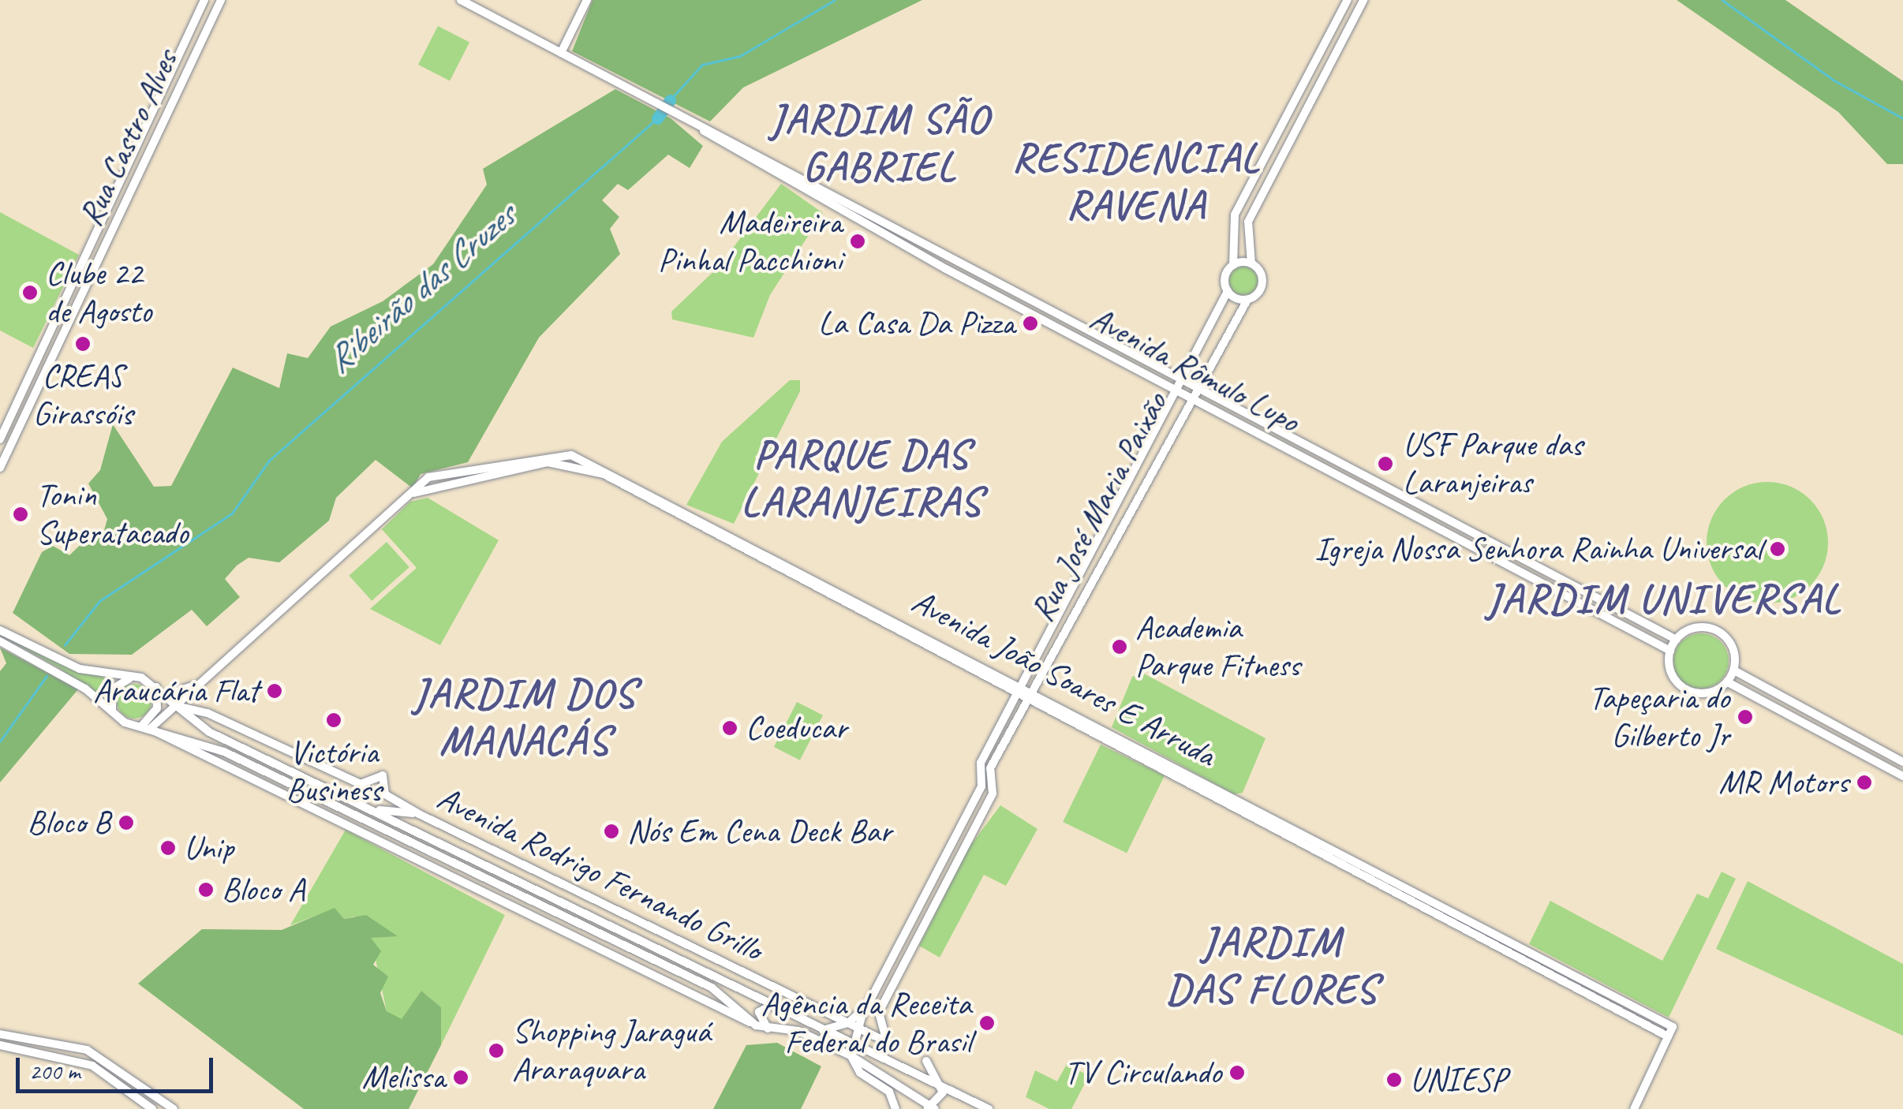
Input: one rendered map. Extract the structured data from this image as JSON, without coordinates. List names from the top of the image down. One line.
{"streets":{"street":["Rua Castro Alves","Avenida Rômulo Lupo","Rua José Maria Paixão","Avenida João Soares E Arruda","Avenida Rodrigo Fernando Grillo"]},"crossings":[["Avenida Rômulo Lupo","Rua José Maria Paixão"],["Rua José Maria Paixão","Avenida João Soares E Arruda"],["Rua José Maria Paixão","Avenida Rodrigo Fernando Grillo"],["Avenida João Soares E Arruda","Avenida Rodrigo Fernando Grillo"]],"districts":["JARDIM SÃO GABRIEL","RESIDENCIAL RAVENA","PARQUE DAS LARANJEIRAS","JARDIM UNIVERSAL","JARDIM DOS MANACÁS","JARDIM DAS FLORES"],"water":["Ribeirão das Cruzes"],"places":["Madeireira Pinhal Pacchioni","Clube 22 de Agosto","La Casa Da Pizza","CREAS Girassóis","USF Parque das Laranjeiras","Tonin Superatacado","Igreja Nossa Senhora Rainha Universal","Academia Parque Fitness","Araucária Flat","Tapeçaria do Gilberto Jr","Victória Business","Coeducar","MR Motors","Bloco B","Nós Em Cena Deck Bar","Unip","Bloco A","Agência da Receita Federal do Brasil","Shopping Jaraguá Araraquara","TV Circulando","Melissa","UNIESP"],"scale_bar":"200 m"}
